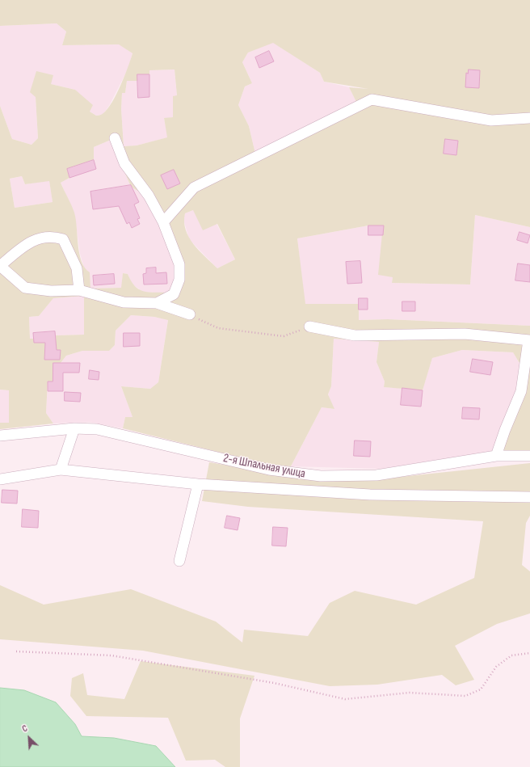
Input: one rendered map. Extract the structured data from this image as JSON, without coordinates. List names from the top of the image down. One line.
{"streets":{"street":["2-я Шпальная улица"]},"north":"top left"}
